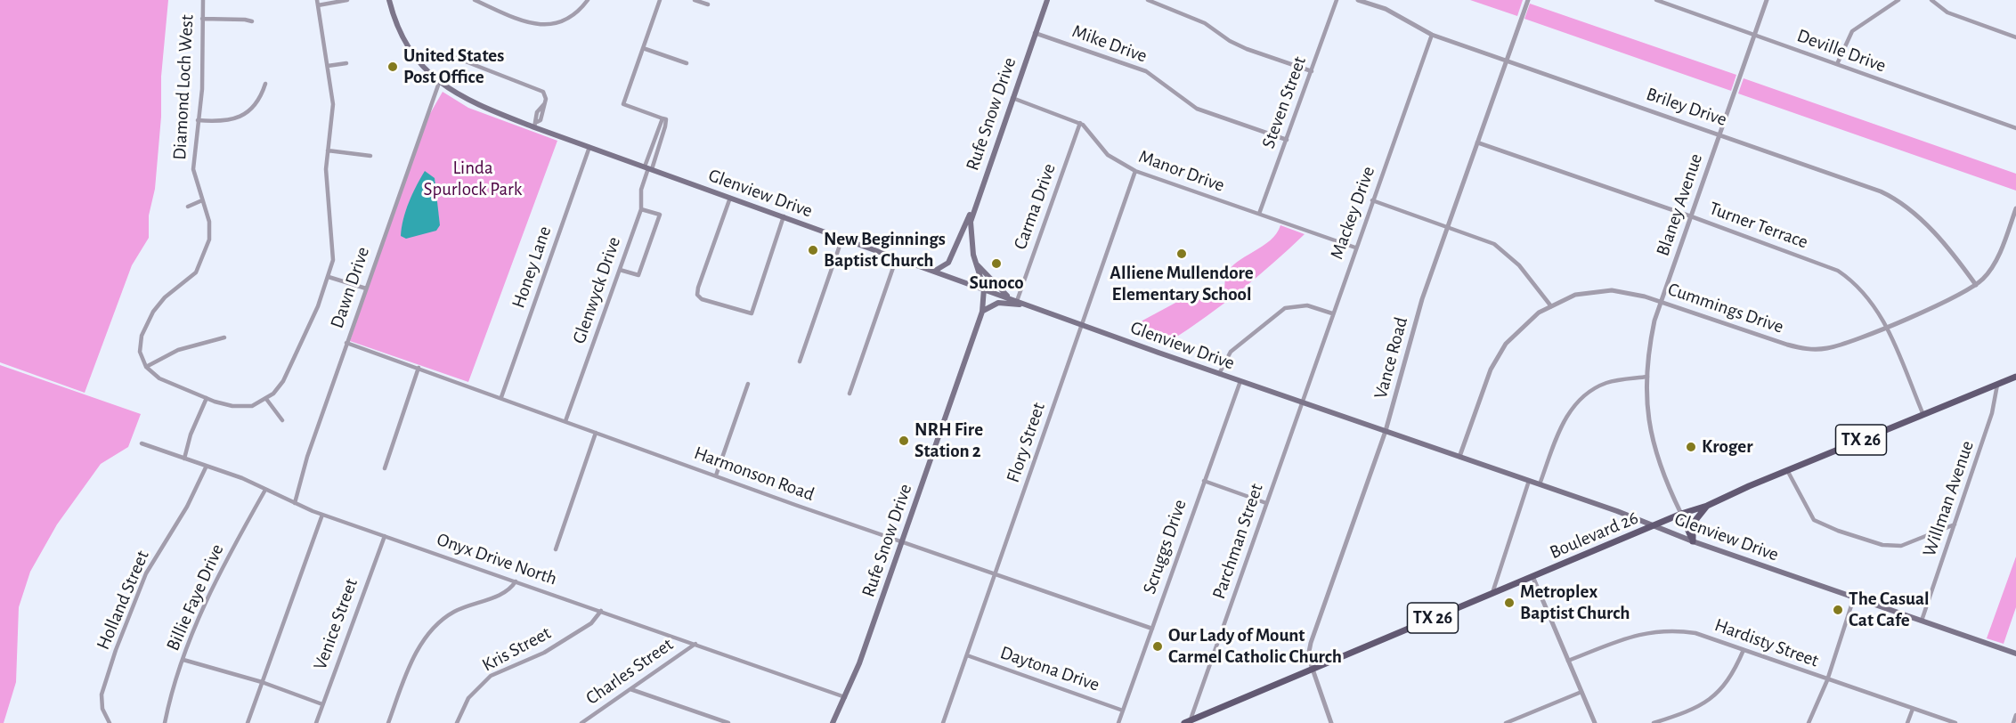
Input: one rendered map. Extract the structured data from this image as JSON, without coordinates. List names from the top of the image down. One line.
{"streets":{"main road":["Rufe Snow Drive","Glenview Drive","TX 26","Boulevard 26"],"street":["Mike Drive","Deville Drive","Diamond Loch West","Steven Street","Briley Drive","Manor Drive","Blaney Avenue","Carma Drive","Mackey Drive","Turner Terrace","Honey Lane","Dawn Drive","Glenwyck Drive","Cummings Drive","Vance Road","Flory Street","Harmonson Road","Willman Avenue","Parchman Street","Scruggs Drive","Onyx Drive North","Billie Faye Drive","Holland Street","Venice Street","Hardisty Street","Kris Street","Daytona Drive","Charles Street"]},"crossings":[["Mike Drive","Steven Street"],["Mike Drive","Rufe Snow Drive"],["Deville Drive","Blaney Avenue"],["Steven Street","Manor Drive"],["Briley Drive","Blaney Avenue"],["Briley Drive","Mackey Drive"],["Briley Drive","Cummings Drive"],["Briley Drive","Vance Road"],["Rufe Snow Drive","Manor Drive"],["Rufe Snow Drive","Glenview Drive"],["Rufe Snow Drive","Harmonson Road"],["Rufe Snow Drive","Onyx Drive North"],["Manor Drive","Carma Drive"],["Manor Drive","Mackey Drive"],["Manor Drive","Flory Street"],["Glenview Drive","Carma Drive"],["Glenview Drive","Mackey Drive"],["Glenview Drive","Honey Lane"],["Glenview Drive","Dawn Drive"],["Glenview Drive","Glenwyck Drive"],["Glenview Drive","Cummings Drive"],["Glenview Drive","Vance Road"],["Glenview Drive","Flory Street"],["Glenview Drive","Willman Avenue"],["Glenview Drive","Boulevard 26"],["Glenview Drive","Parchman Street"],["Glenview Drive","Scruggs Drive"],["Blaney Avenue","Turner Terrace"],["Blaney Avenue","Cummings Drive"],["Blaney Avenue","Boulevard 26"],["Mackey Drive","Parchman Street"],["Turner Terrace","Cummings Drive"],["Turner Terrace","Vance Road"],["Turner Terrace","Boulevard 26"],["Honey Lane","Harmonson Road"],["Dawn Drive","Harmonson Road"],["Dawn Drive","Onyx Drive North"],["Glenwyck Drive","Harmonson Road"],["Vance Road","Boulevard 26"],["Flory Street","Harmonson Road"],["Flory Street","Daytona Drive"],["Harmonson Road","Scruggs Drive"],["Willman Avenue","Boulevard 26"],["Boulevard 26","Parchman Street"],["Scruggs Drive","Daytona Drive"],["Onyx Drive North","Billie Faye Drive"],["Onyx Drive North","Holland Street"],["Onyx Drive North","Venice Street"],["Onyx Drive North","Kris Street"],["Onyx Drive North","Charles Street"]],"parks":["Linda Spurlock Park"],"places":["United States Post Office","New Beginnings Baptist Church","Alliene Mullendore Elementary School","Sunoco","NRH Fire Station 2","Kroger","Metroplex Baptist Church","The Casual Cat Cafe","Our Lady of Mount Carmel Catholic Church"]}
